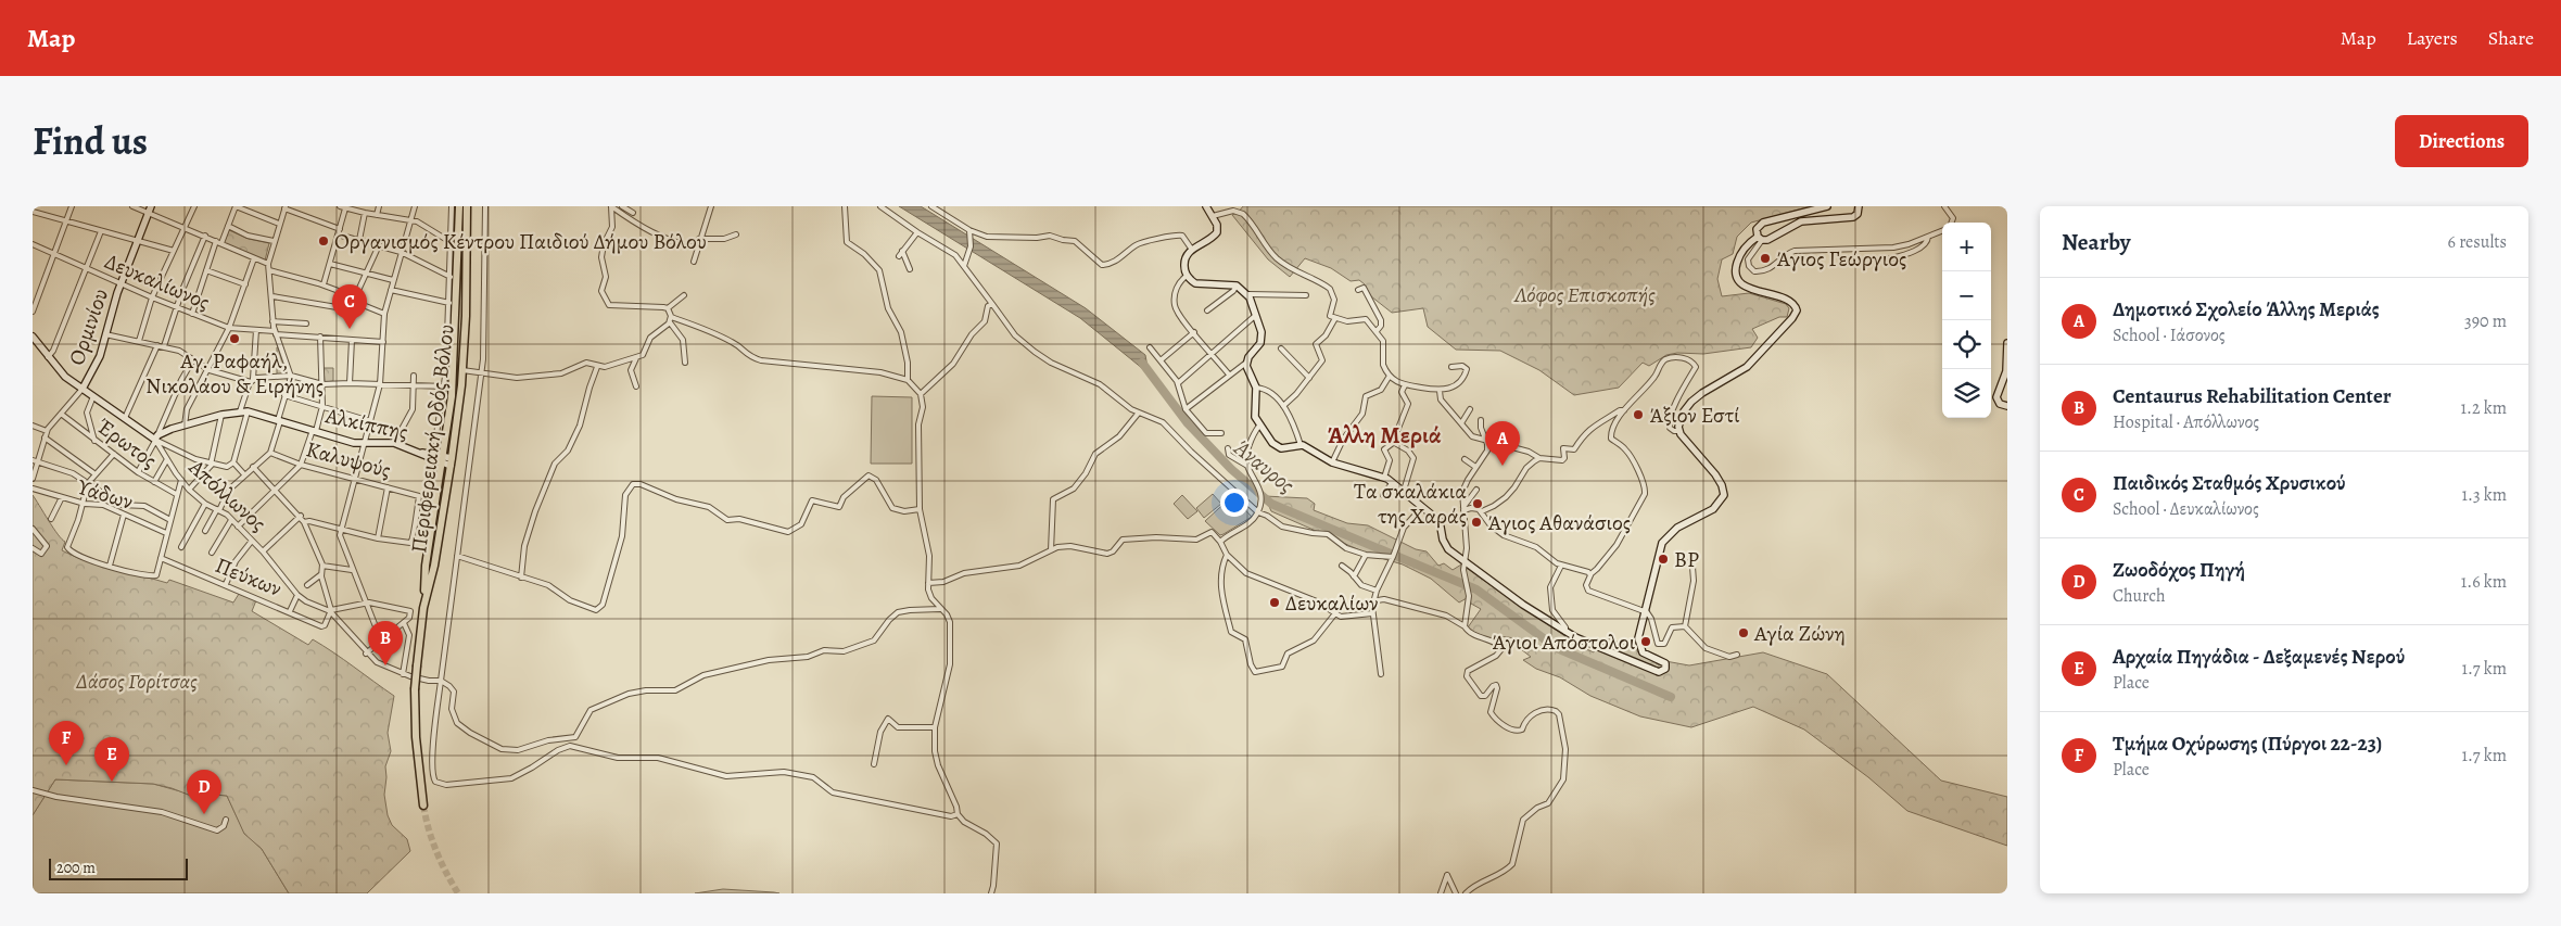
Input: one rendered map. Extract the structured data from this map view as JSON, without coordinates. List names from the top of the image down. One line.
{"streets":{"main road":["Ορμινίου","Αλκίππης","Περιφερειακή Οδός Βόλου","Απόλλωνος"],"street":["Δευκαλίωνος","Έρωτος","Καλυψούς","Υάδων","Πεύκων"]},"crossings":[["Δευκαλίωνος","Ορμινίου"],["Ορμινίου","Έρωτος"],["Ορμινίου","Απόλλωνος"],["Αλκίππης","Περιφερειακή Οδός Βόλου"],["Αλκίππης","Απόλλωνος"],["Απόλλωνος","Πεύκων"]],"districts":["Άλλη Μεριά"],"water":["Άναυρος"],"parks":["Λόφος Επισκοπής","Δάσος Γορίτσας"],"places":["Οργανισμός Κέντρου Παιδιού Δήμου Βόλου","Άγιος Γεώργιος","Αγ. Ραφαήλ, Νικολάου & Ειρήνης","Άξιον Εστί","Τα σκαλάκια της Χαράς","Άγιος Αθανάσιος","BP","Δευκαλίων","Αγία Ζώνη","Άγιοι Απόστολοι"],"scale_bar":"200 m","page":{"header":"Map","nav":["Map","Layers","Share"],"title":"Find us","buttons":"Directions","heading":["Nearby","6 results"],"map_buttons":["+","−"],"list":[{"mark":"A","name":"Δημοτικό Σχολείο Άλλης Μεριάς","note":"School · Ιάσονος","value":"390 m"},{"mark":"B","name":"Centaurus Rehabilitation Center","note":"Hospital · Απόλλωνος","value":"1.2 km"},{"mark":"C","name":"Παιδικός Σταθμός Χρυσικού","note":"School · Δευκαλίωνος","value":"1.3 km"},{"mark":"D","name":"Ζωοδόχος Πηγή","note":"Church","value":"1.6 km"},{"mark":"E","name":"Αρχαία Πηγάδια - Δεξαμενές Νερού","note":"Place","value":"1.7 km"},{"mark":"F","name":"Τμήμα Οχύρωσης (Πύργοι 22-23)","note":"Place","value":"1.7 km"}],"pins":["C","A","B","F","E","D"],"scale":"200 m"}}
